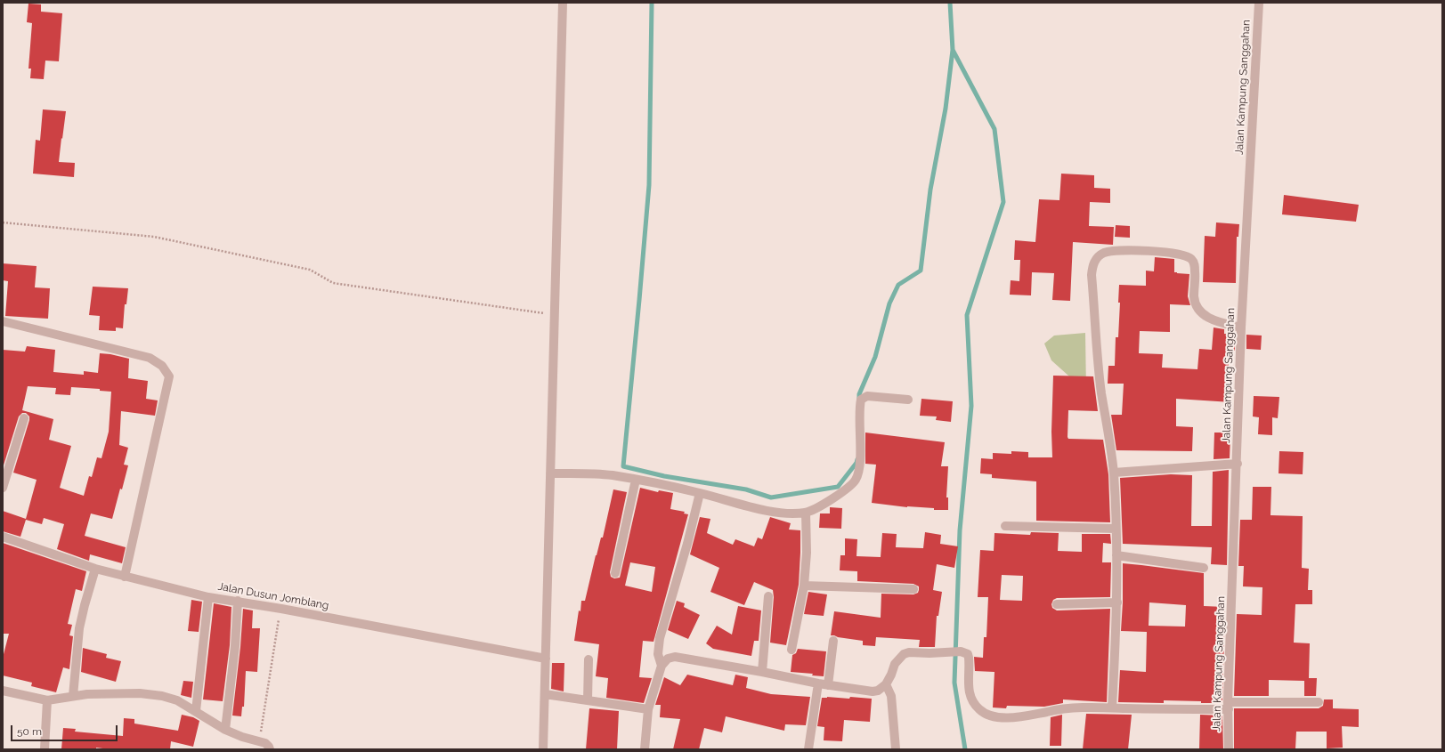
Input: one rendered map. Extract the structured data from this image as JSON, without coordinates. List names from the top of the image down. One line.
{"streets":{"street":["Jalan Kampung Sanggahan","Jalan Dusun Jomblang"]},"scale_bar":"50 m"}
